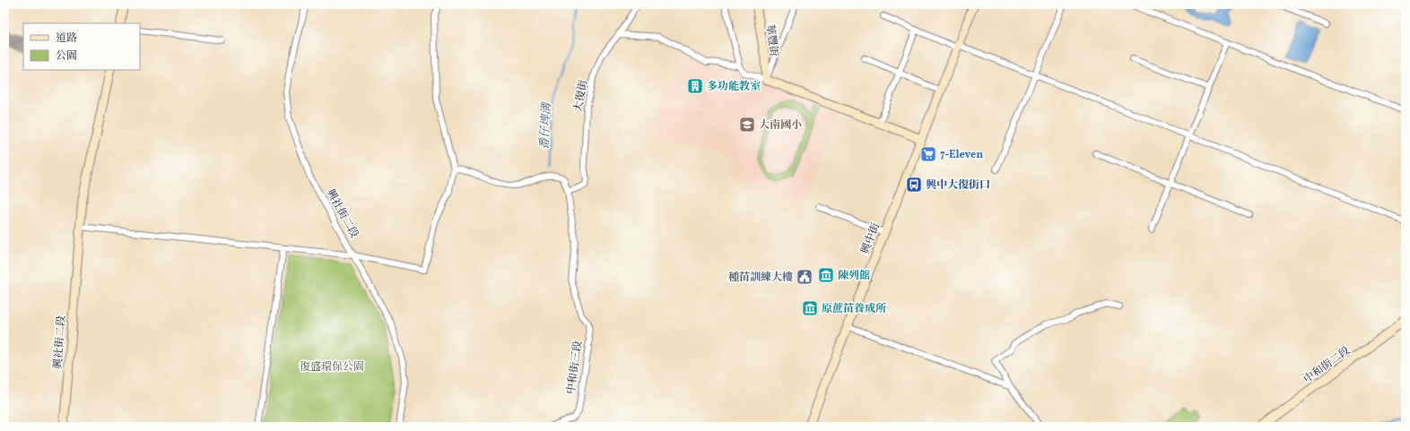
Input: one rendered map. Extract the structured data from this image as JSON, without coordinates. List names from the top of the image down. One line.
{"streets":{"street":["華豐街","大復街","興社街二段","興中街","中和街二段","中和街三段"]},"crossings":[["大復街","中和街三段"]],"water":["番仔埤溝"],"parks":["復盛環保公園"],"places":{"building":["多功能教室"],"school or university":["大南國小"],"supermarket":["7-Eleven"],"bus stop":["興中大復街口"],"museum":["陳列館","原蔗苗養成所"],"public building":["種苗訓練大樓"]},"legend":["道路","公園"]}
